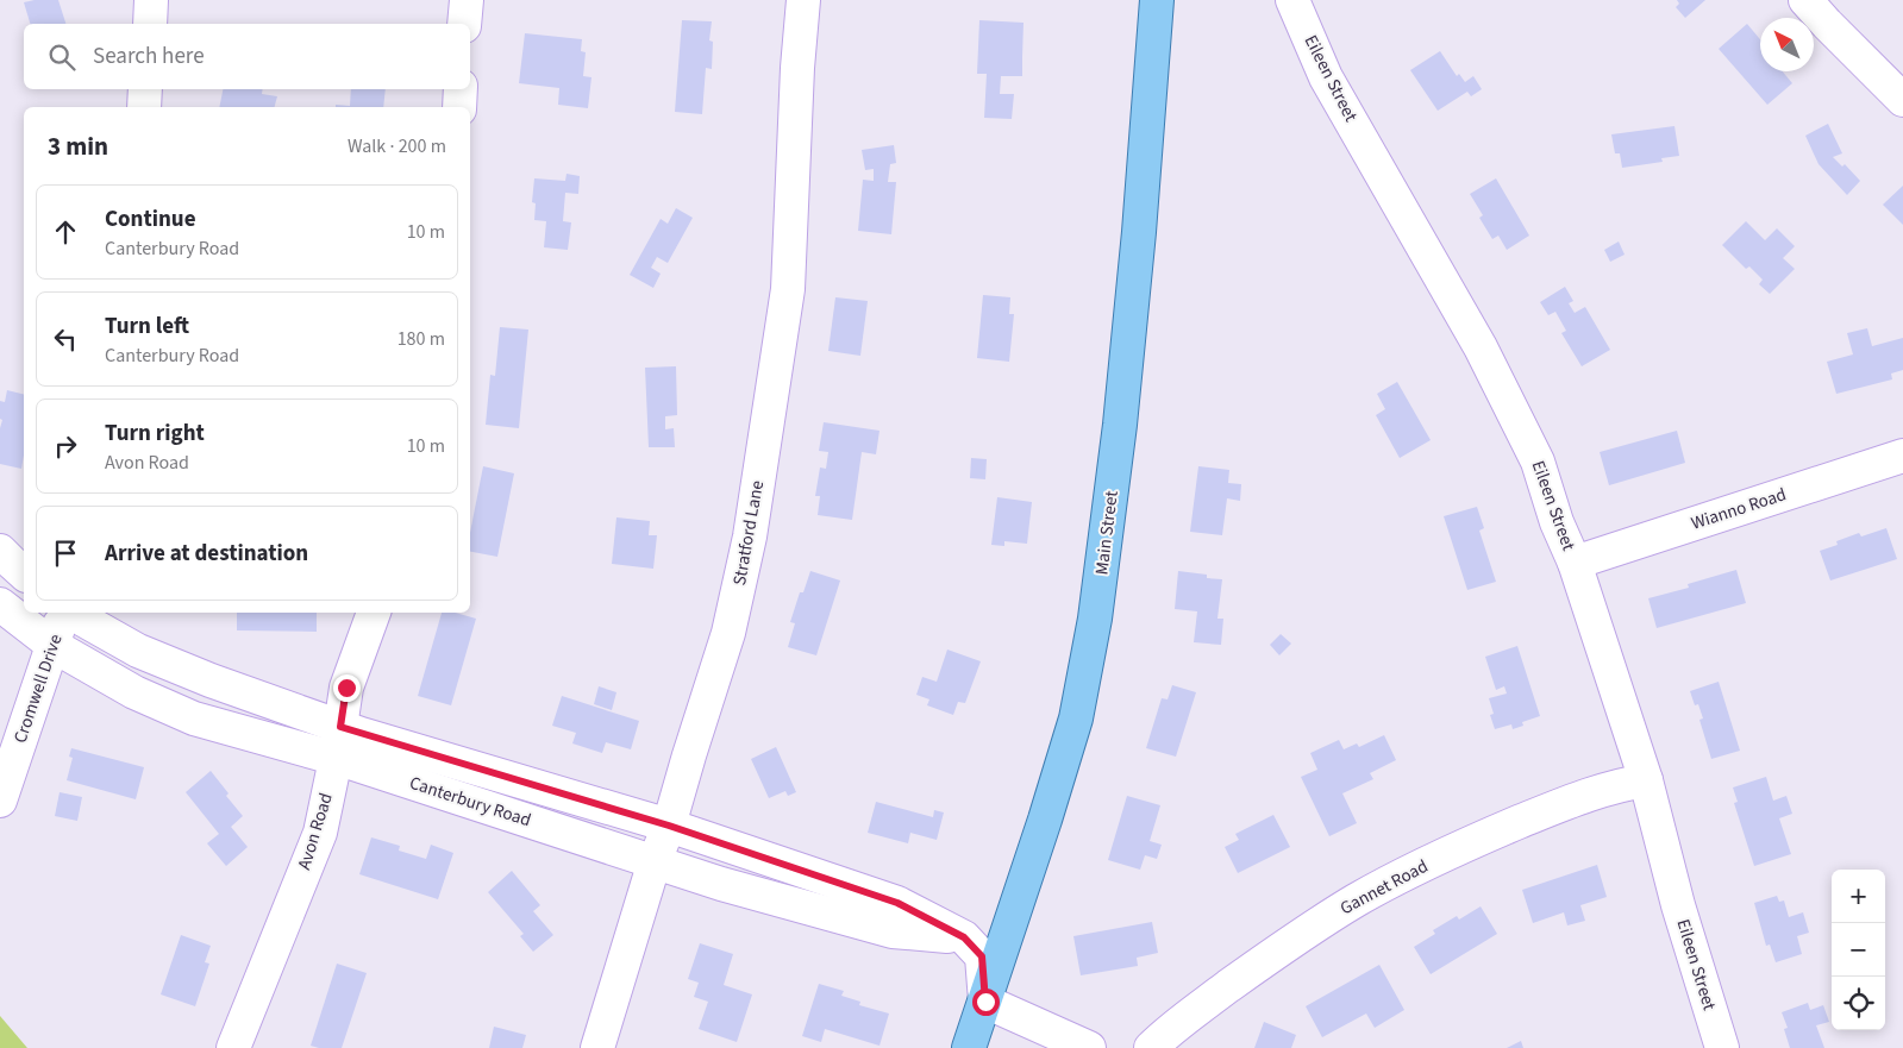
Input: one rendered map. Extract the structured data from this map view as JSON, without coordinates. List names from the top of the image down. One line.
{"streets":{"main road":["Main Street"],"street":["Eileen Street","Wianno Road","Stratford Lane","Cromwell Drive","Canterbury Road","Avon Road","Gannet Road"]},"crossings":[["Eileen Street","Wianno Road"],["Eileen Street","Gannet Road"],["Stratford Lane","Canterbury Road"],["Main Street","Canterbury Road"],["Cromwell Drive","Canterbury Road"],["Canterbury Road","Avon Road"]],"north":"top left","page":{"search":"Search here","heading":["3 min","Walk · 200 m"],"list":[["Continue","Canterbury Road","10 m"],["Turn left","Canterbury Road","180 m"],["Turn right","Avon Road","10 m"],"Arrive at destination"],"map_buttons":["+","−"]}}
